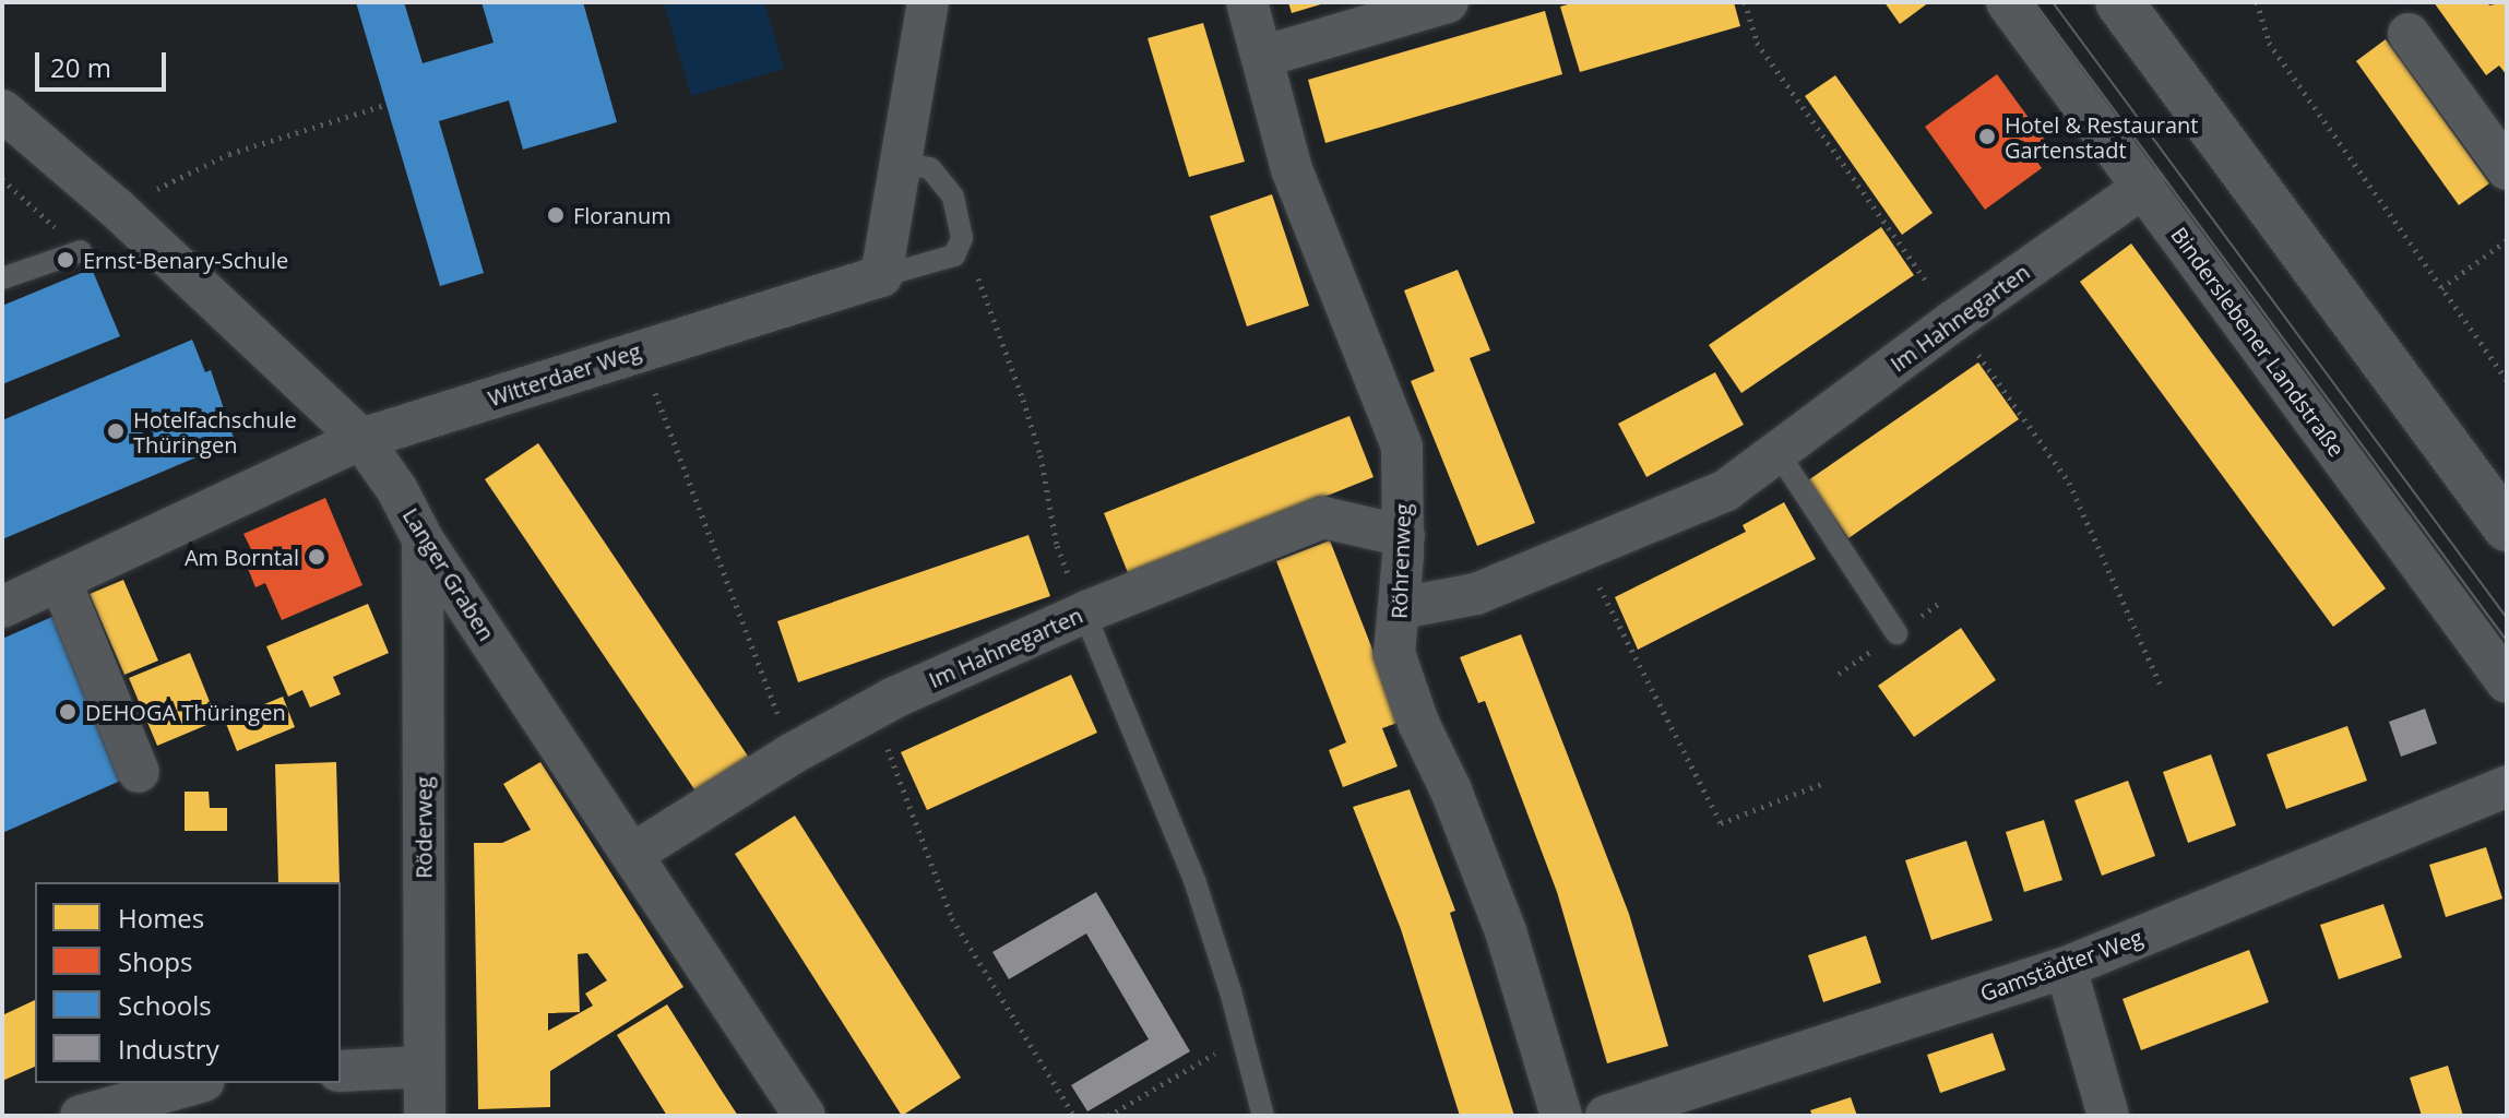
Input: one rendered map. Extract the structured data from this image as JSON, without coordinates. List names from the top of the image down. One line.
{"streets":{"street":["Im Hahnegarten","Binderslebener Landstraße","Witterdaer Weg","Röhrenweg","Langer Graben","Röderweg","Gamstädter Weg"]},"crossings":[["Im Hahnegarten","Binderslebener Landstraße"],["Im Hahnegarten","Röhrenweg"],["Im Hahnegarten","Langer Graben"],["Witterdaer Weg","Langer Graben"],["Langer Graben","Röderweg"]],"places":["Hotel & Restaurant Gartenstadt","Floranum","Ernst-Benary-Schule","Hotelfachschule Thüringen","Am Borntal","DEHOGA Thüringen"],"legend":["Homes","Shops","Schools","Industry"],"scale_bar":"20 m"}
